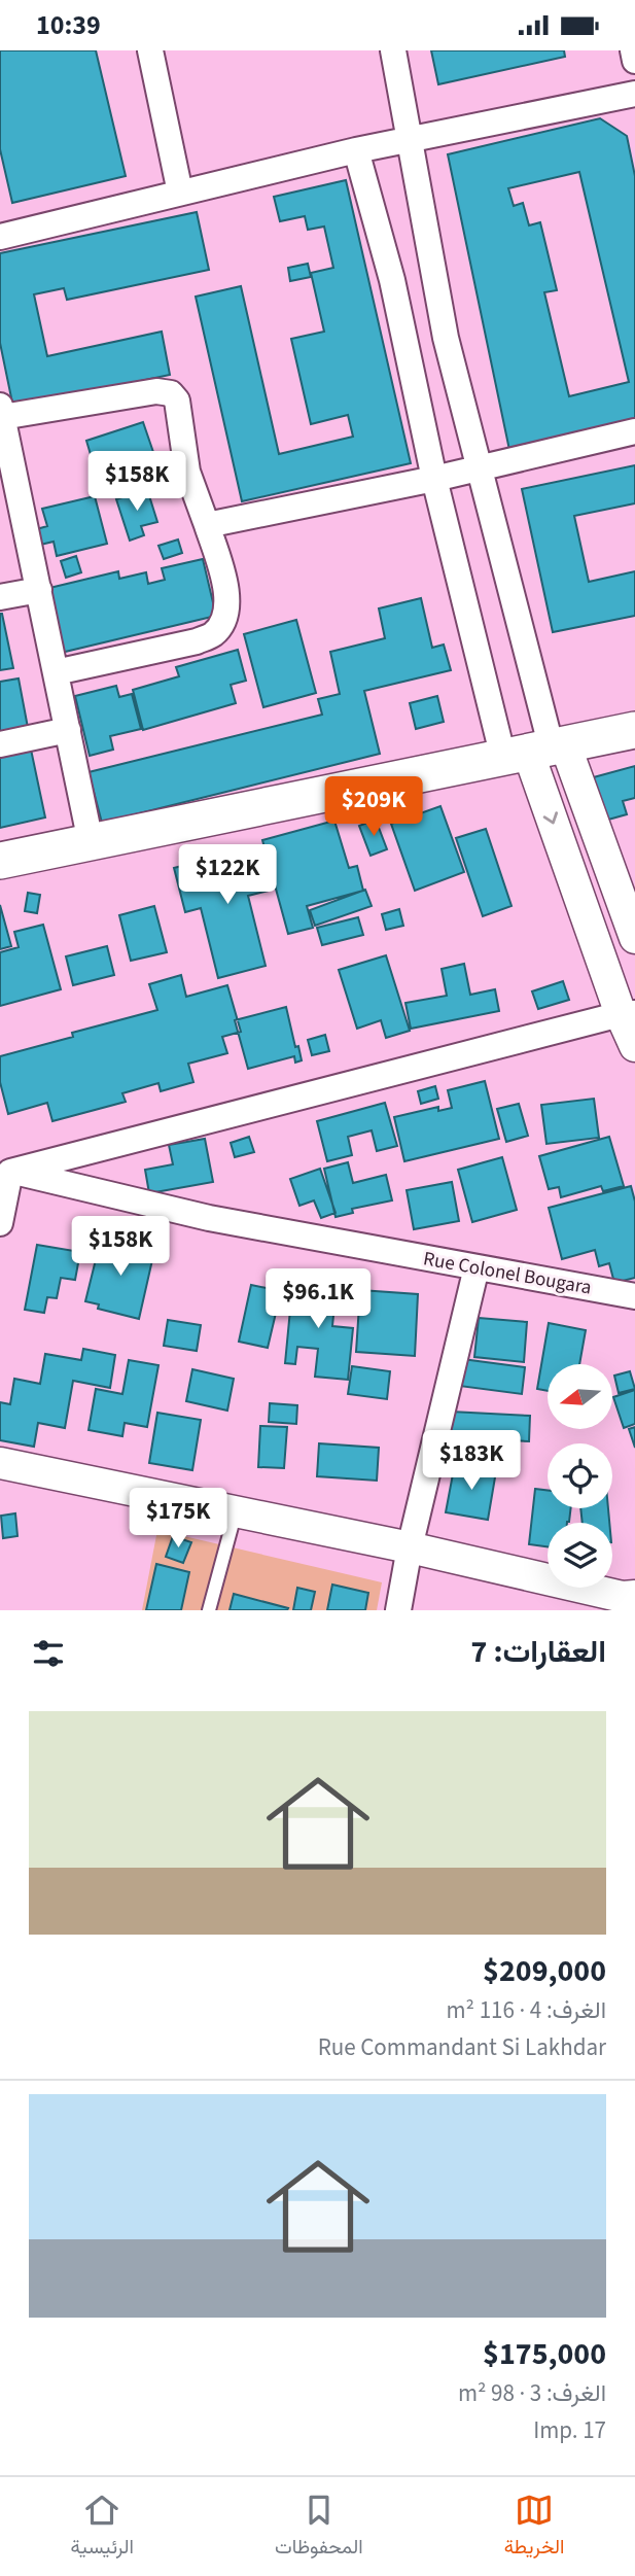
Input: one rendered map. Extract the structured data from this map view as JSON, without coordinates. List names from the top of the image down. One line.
{"streets":{"street":["Rue Colonel Bougara"]},"north":"left","page":{"status":"10:39","price":["$158K","$209K","$122K","$158K","$96.1K","$183K","$175K"],"heading":"العقارات: 7","list":[{"name":"$209,000","note":"الغرف: 4 · 116 m² · Rue Commandant Si Lakhdar"},{"name":"$175,000","note":"الغرف: 3 · 98 m² · Imp. 17"}],"tabs":["الخريطة","المحفوظات","الرئيسية"]}}
